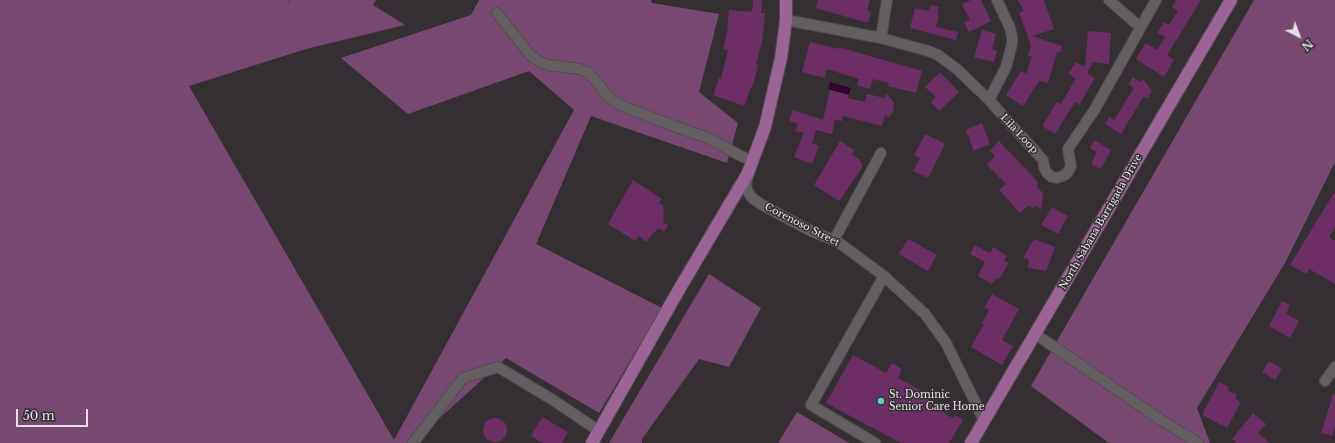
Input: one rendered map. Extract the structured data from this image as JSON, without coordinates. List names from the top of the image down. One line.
{"streets":{"main road":["North Sabana Barrigada Drive"],"street":["Lila Loop","Corenoso Street"]},"crossings":[["North Sabana Barrigada Drive","Corenoso Street"]],"places":["St. Dominic Senior Care Home"],"scale_bar":"50 m","north":"bottom right"}
